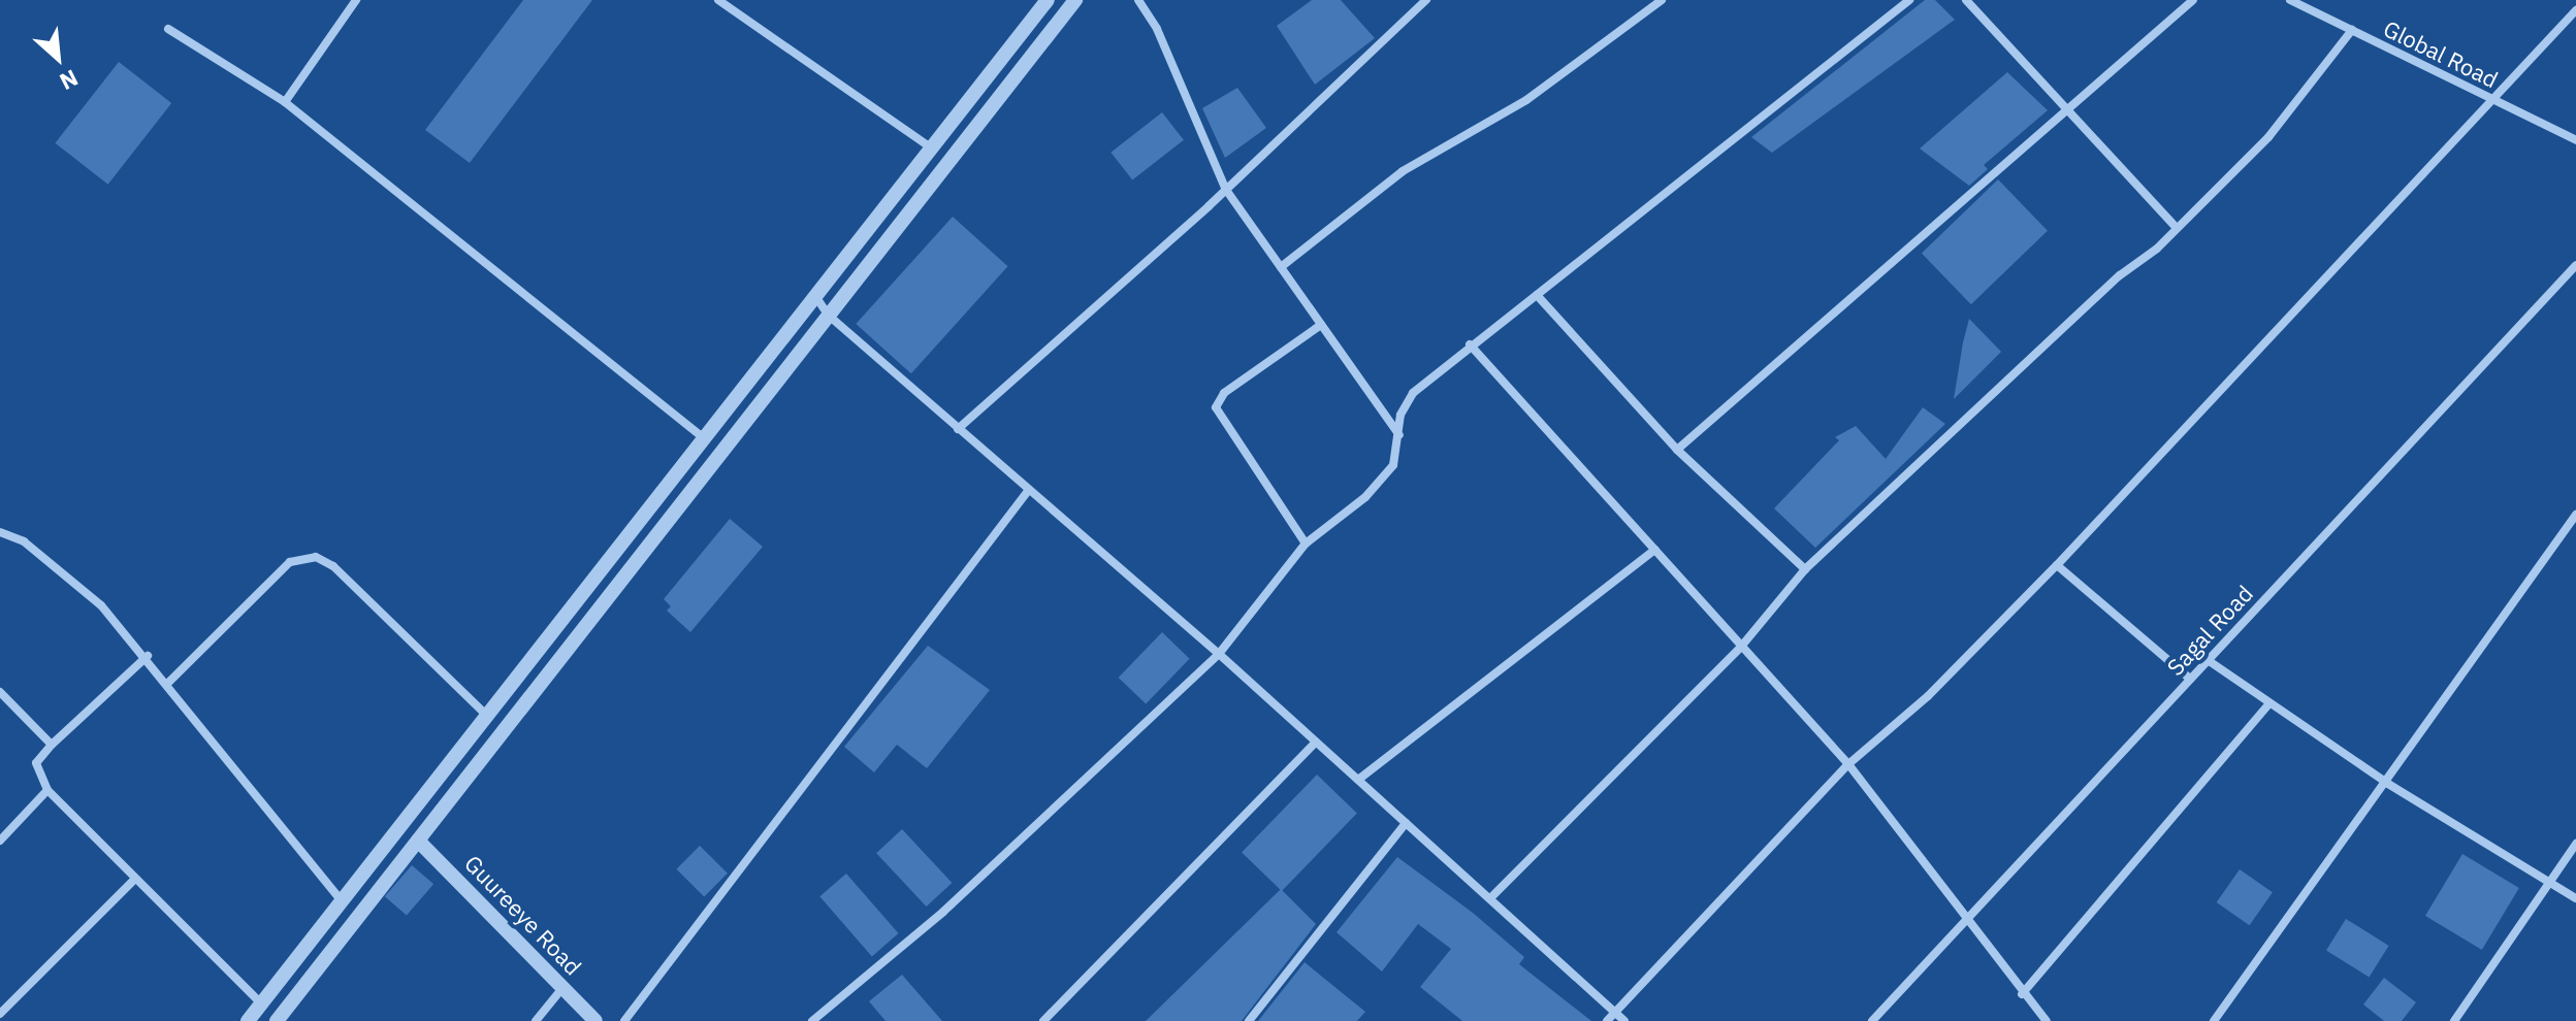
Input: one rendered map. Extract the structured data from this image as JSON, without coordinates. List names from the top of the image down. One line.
{"streets":{"street":["Global Road","Sagal Road","Guureeye Road"]},"north":"bottom right"}
